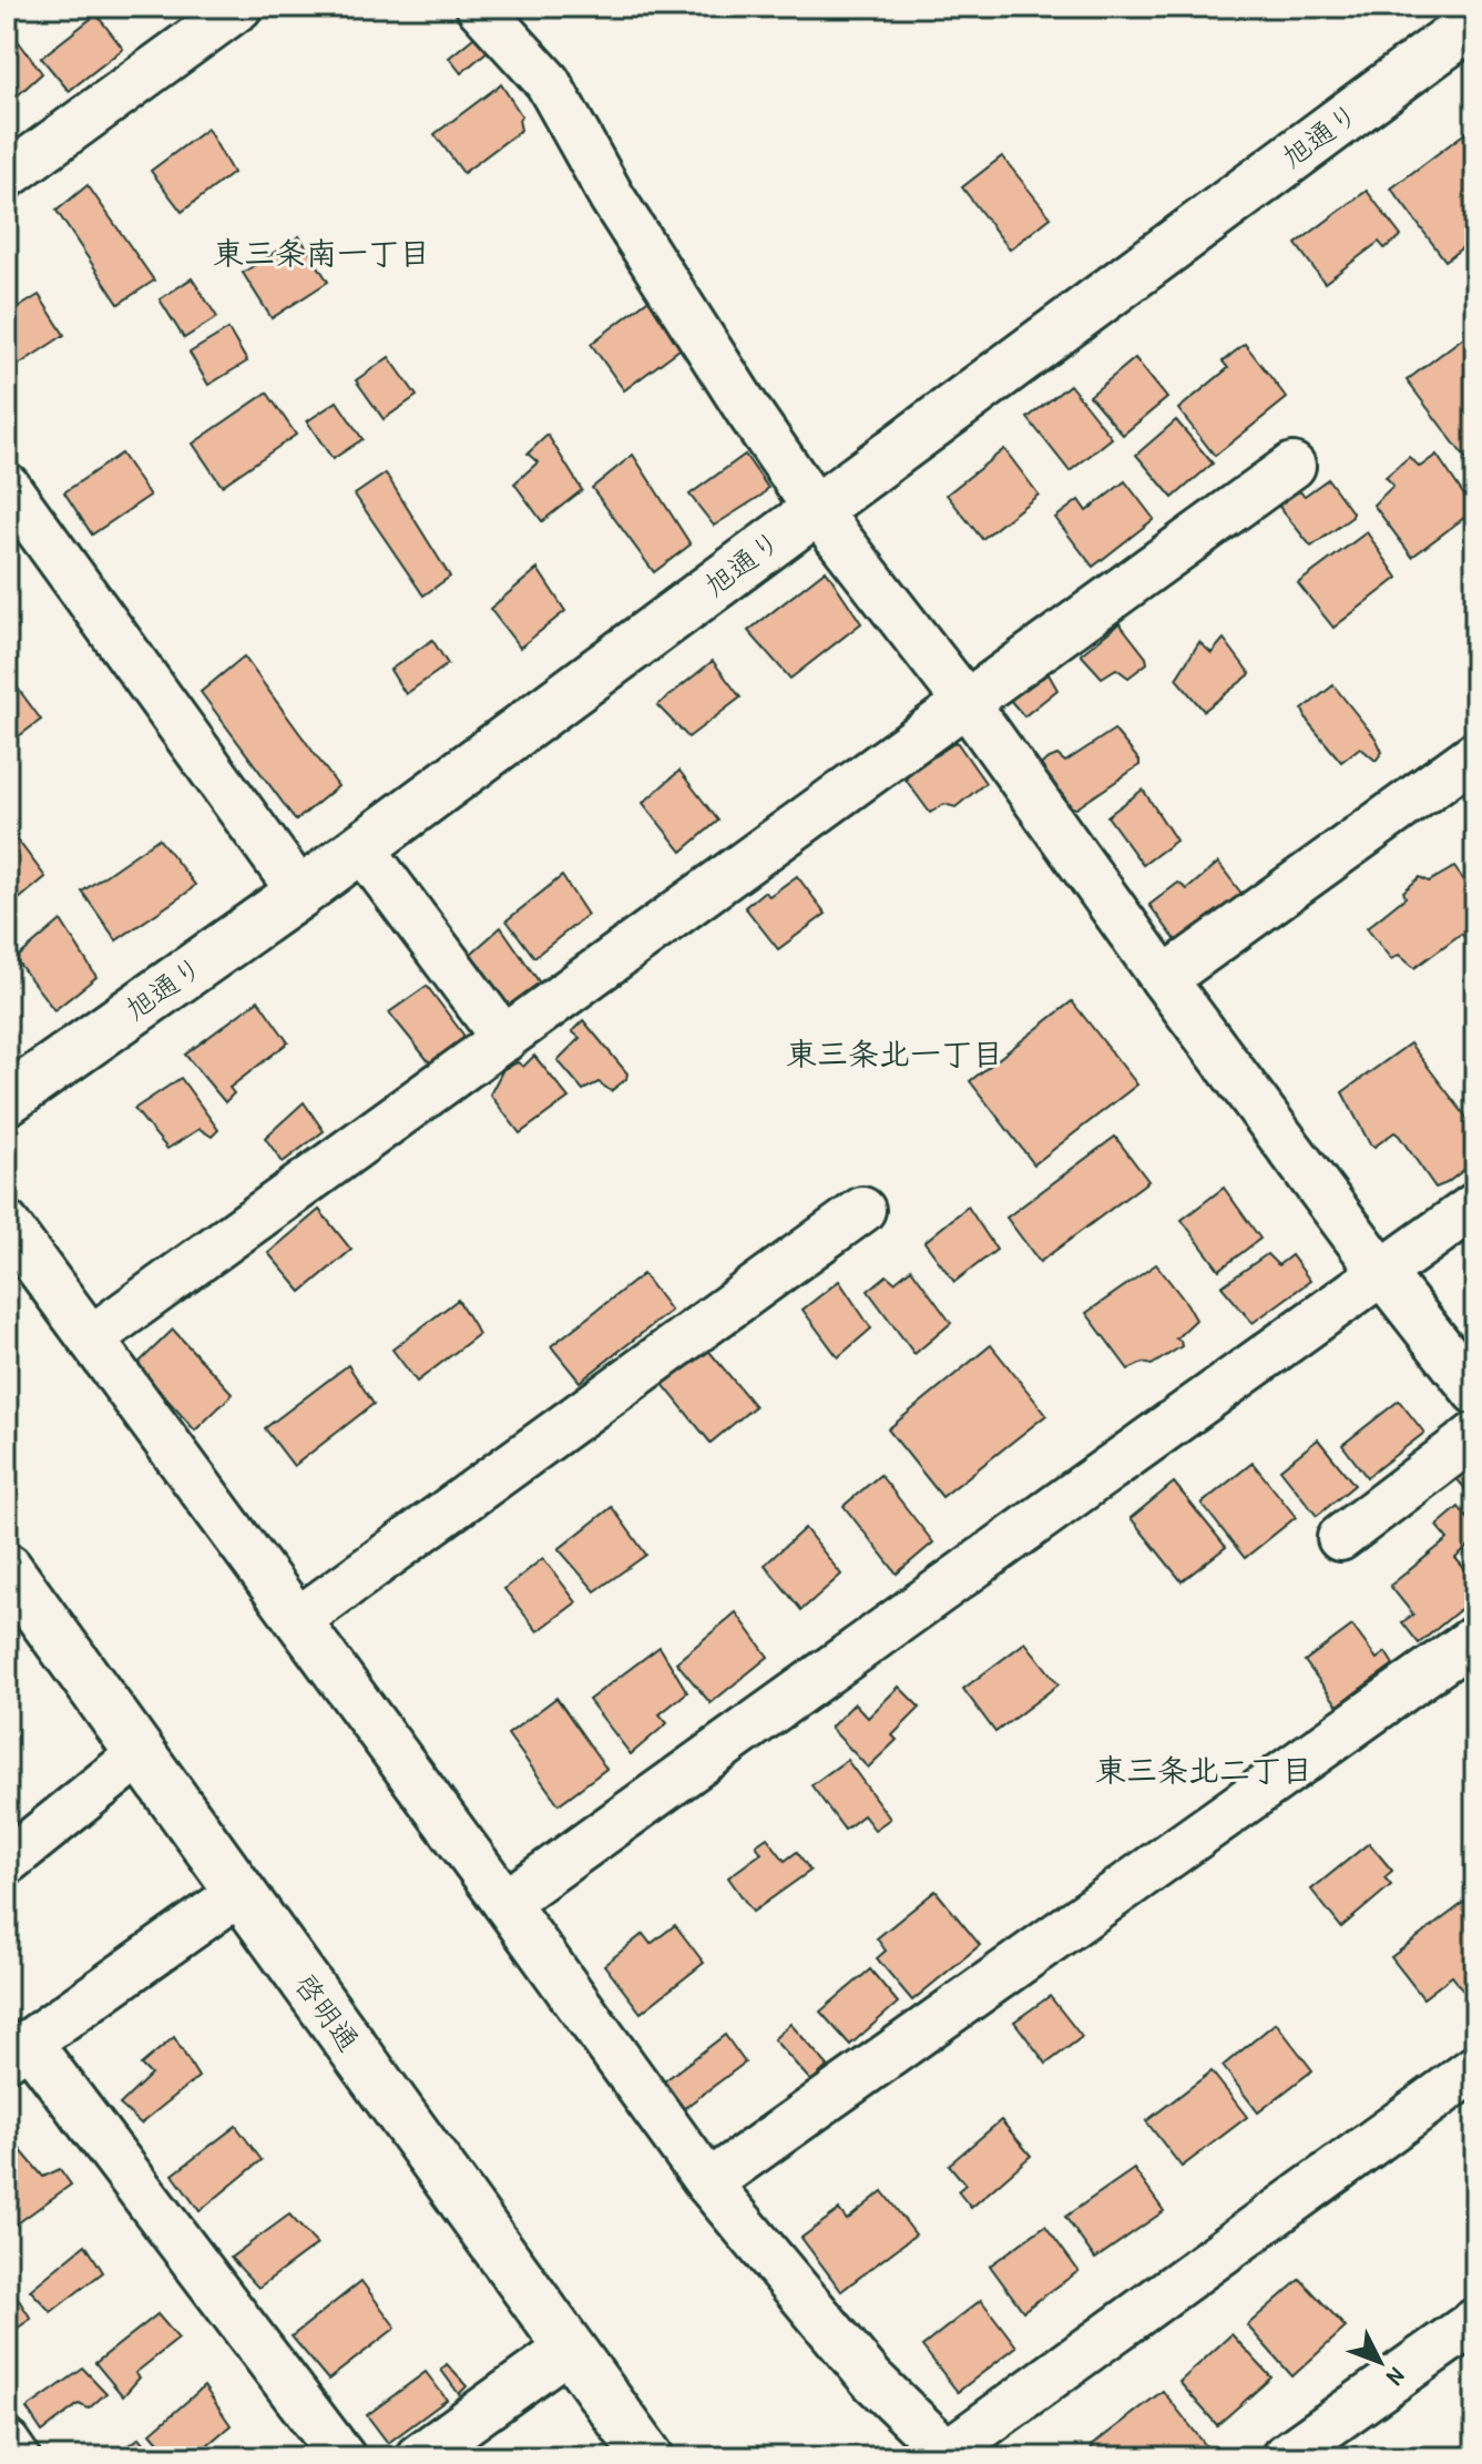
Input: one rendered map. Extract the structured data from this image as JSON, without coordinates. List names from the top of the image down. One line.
{"streets":{"street":["旭通り","啓明通"]},"districts":["東三条南一丁目","東三条北一丁目","東三条北二丁目"],"north":"bottom right"}
